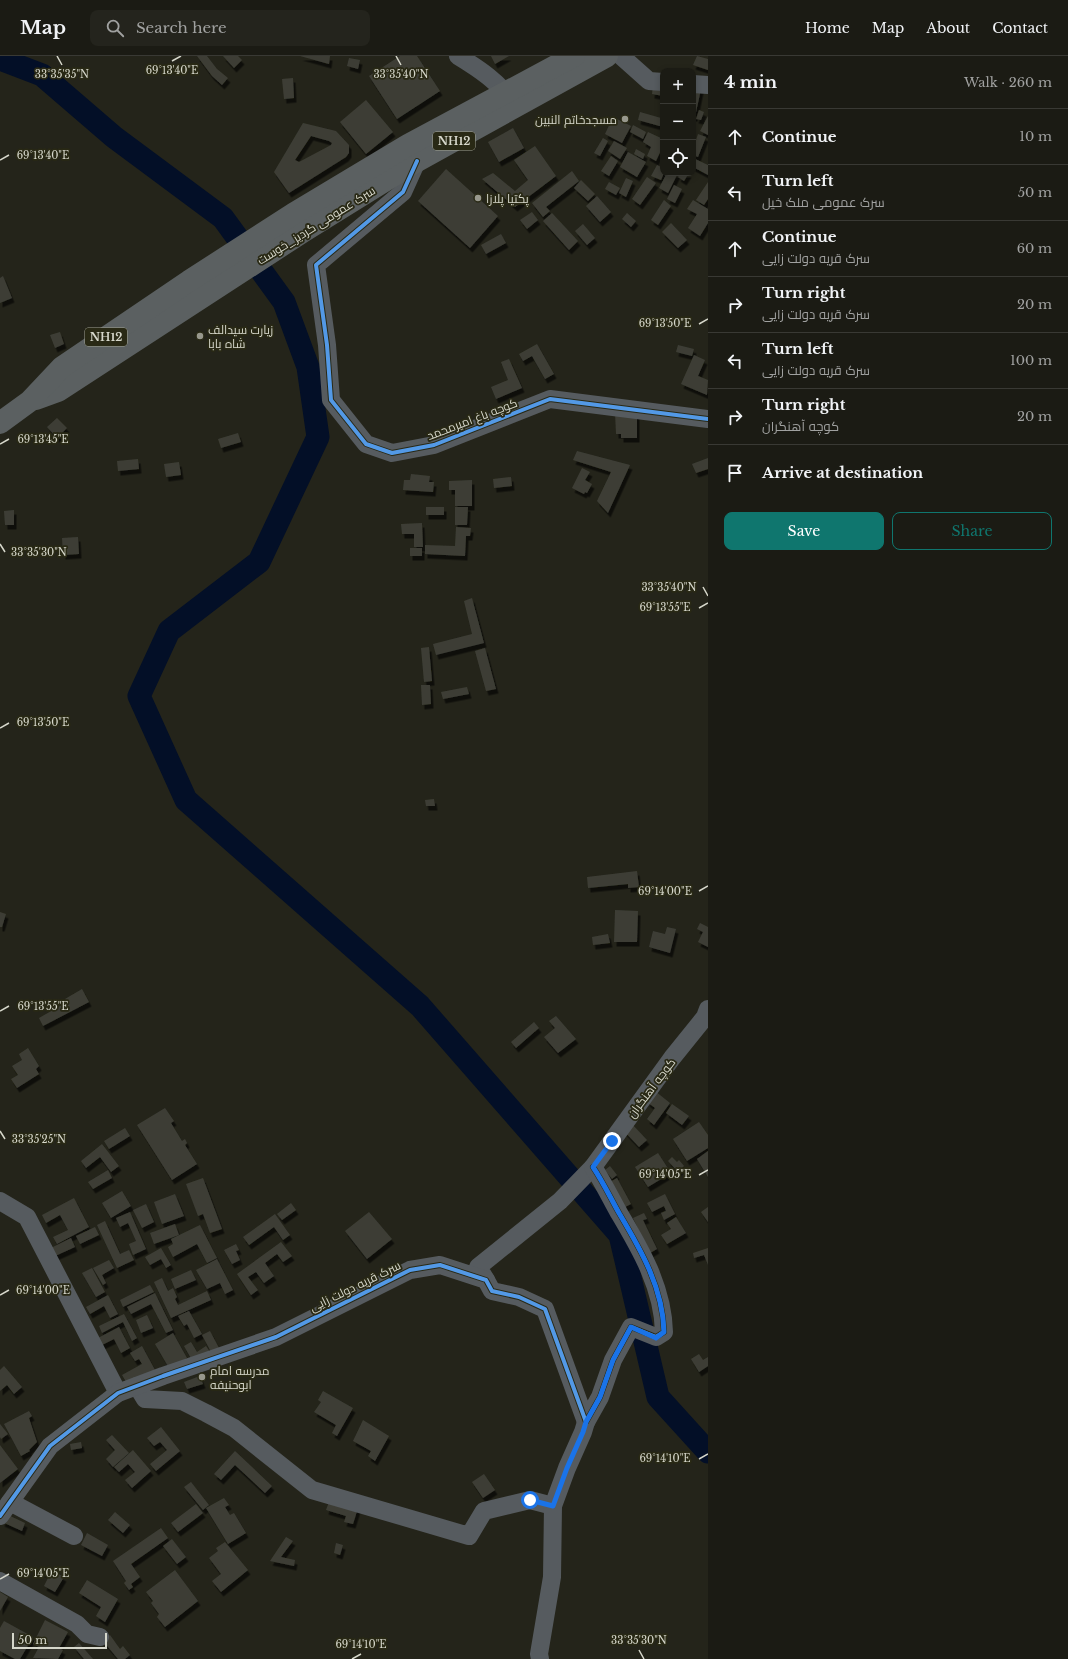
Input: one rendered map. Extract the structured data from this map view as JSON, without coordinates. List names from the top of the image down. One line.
{"streets":{"highway":["NH12","سرک عمومی گردیز_خوست"],"street":["کوچه باغ امیرمحمد","کوچه آهنگران","سرک قریه دولت زایی"]},"crossings":[["سرک عمومی گردیز_خوست","کوچه باغ امیرمحمد"],["کوچه آهنگران","سرک قریه دولت زایی"]],"places":["مسجدخاتم النبین","پکتیا پلازا","زیارت سیدالف شاه بابا","مدرسه امام ابوحنیفه"],"scale_bar":"50 m","page":{"header":"Map","search":"Search here","nav":["Home","Map","About","Contact"],"heading":["4 min","Walk · 260 m"],"map_buttons":["+","−"],"list":[["Continue","10 m"],["Turn left","سرک عمومی ملک خیل","50 m"],["Continue","سرک قریه دولت زایی","60 m"],["Turn right","سرک قریه دولت زایی","20 m"],["Turn left","سرک قریه دولت زایی","100 m"],["Turn right","کوچه آهنگران","20 m"],"Arrive at destination"],"buttons":["Save","Share"],"scale":"50 m"},"coordinates":["69°13'40\"E","33°35'35\"N","33°35'40\"N","69°13'50\"E","69°13'45\"E","33°35'30\"N","69°13'55\"E","69°14'00\"E","33°35'25\"N","69°14'05\"E","69°14'10\"E"]}
